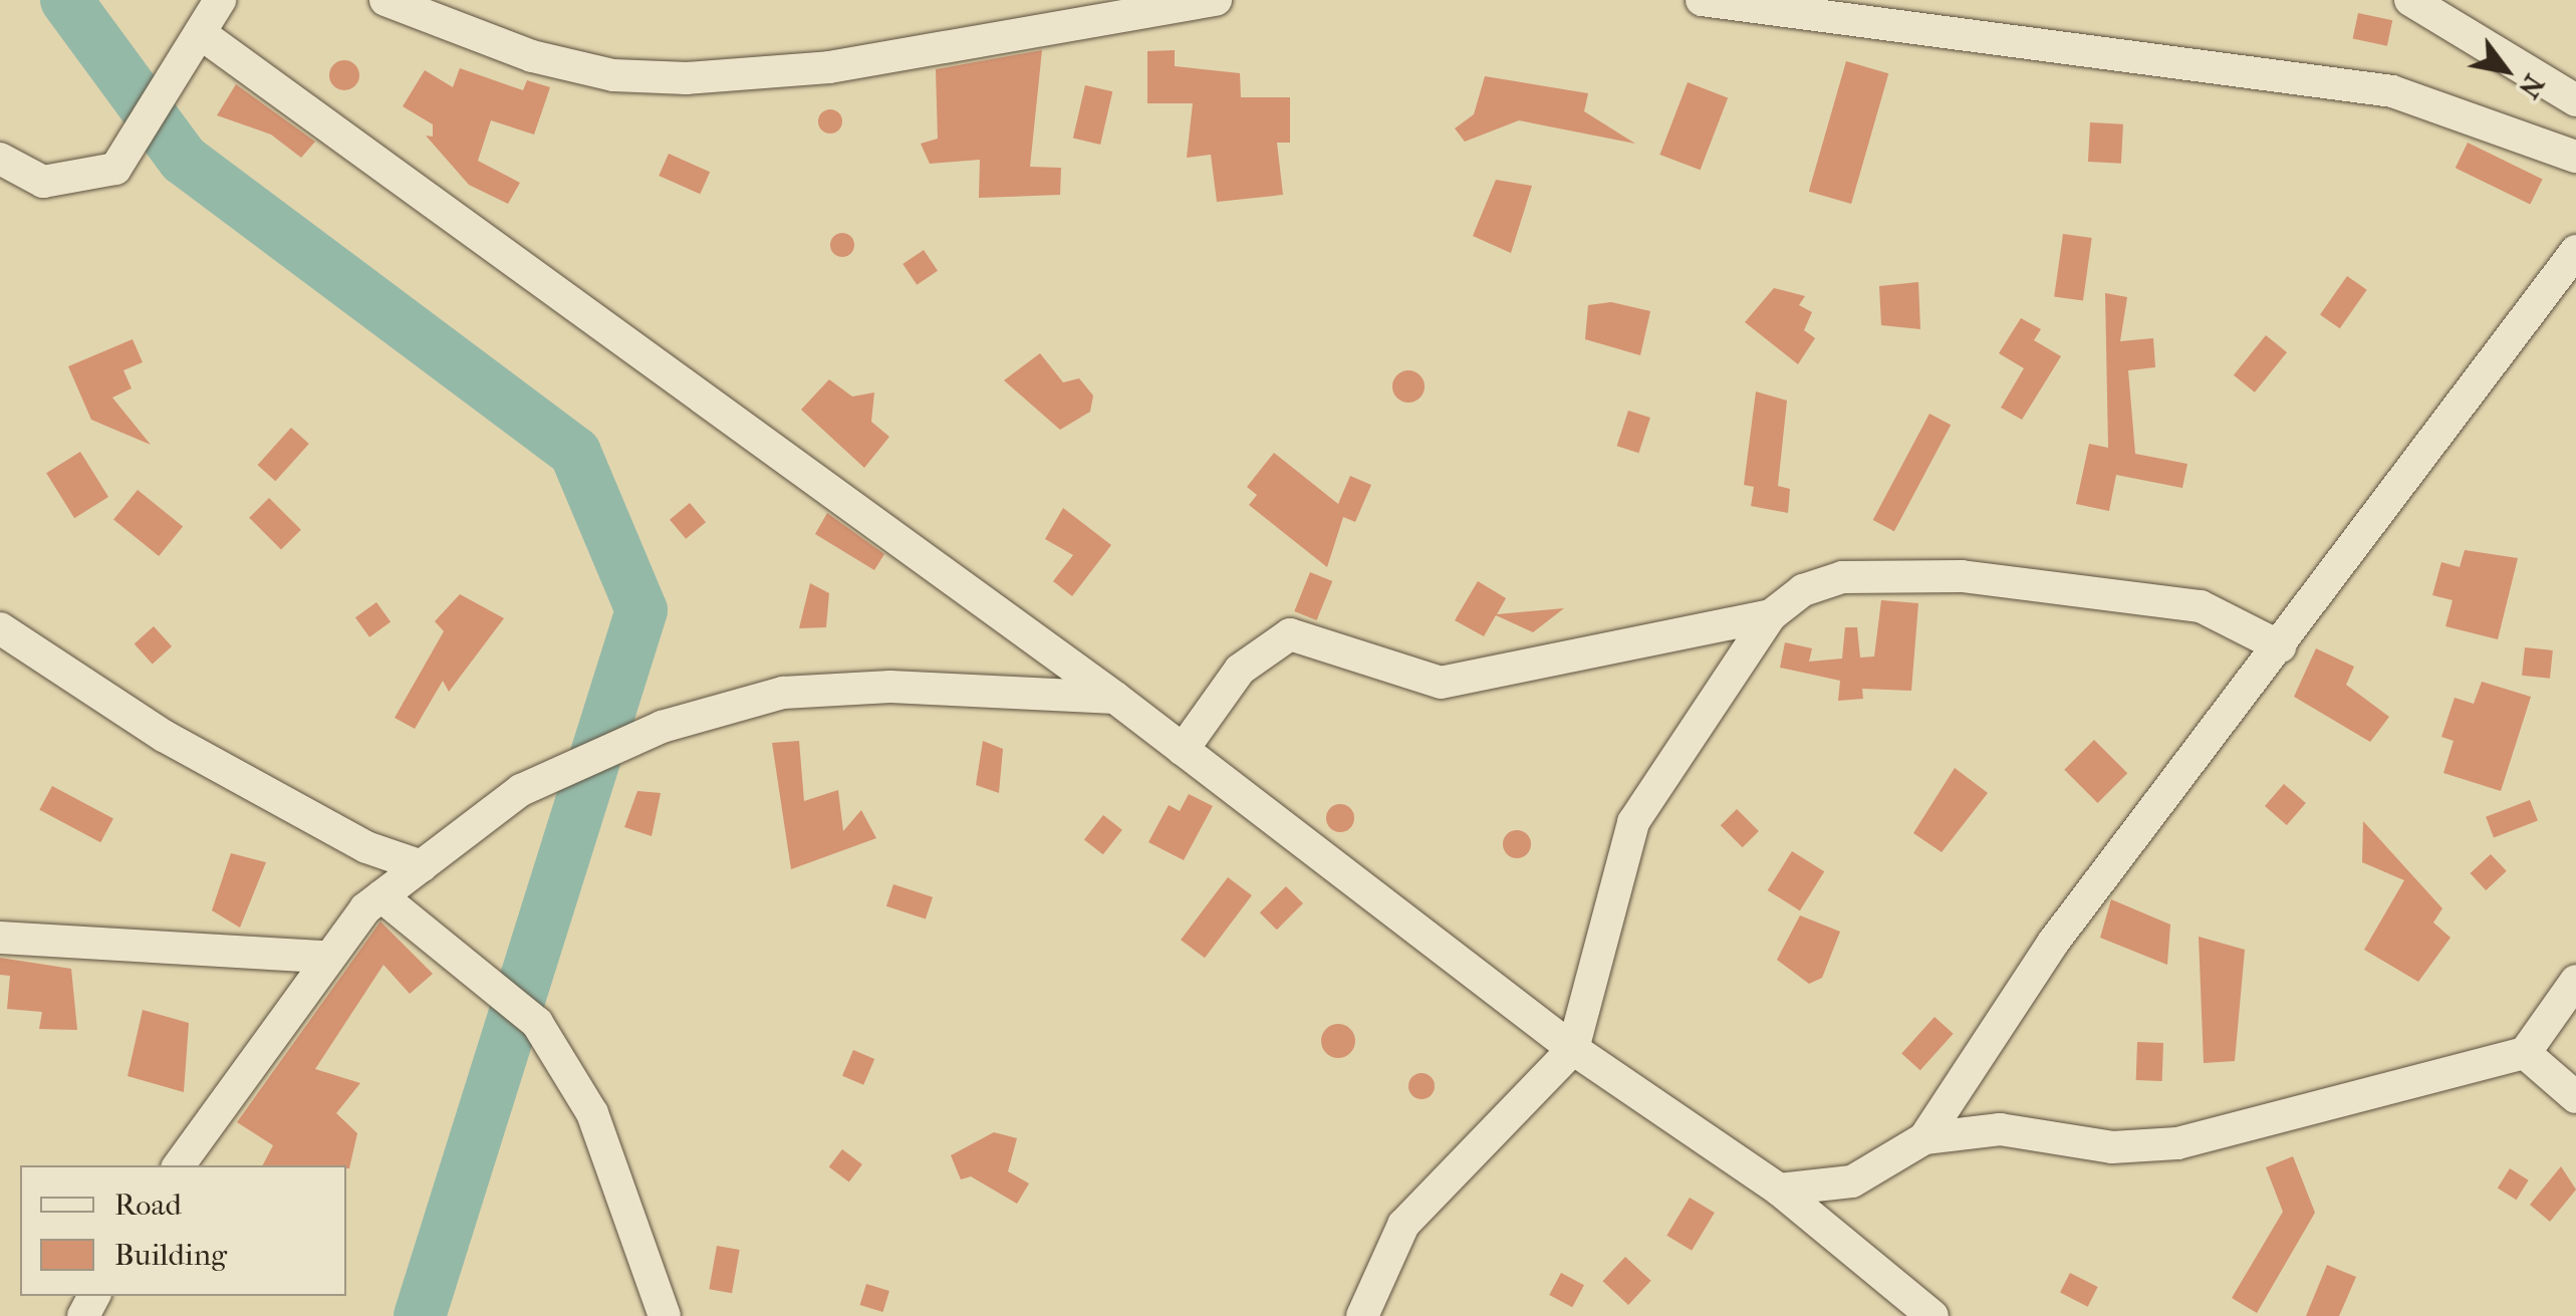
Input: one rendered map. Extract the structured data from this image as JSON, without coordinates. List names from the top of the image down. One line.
{"legend":["Road","Building"],"north":"bottom right"}
